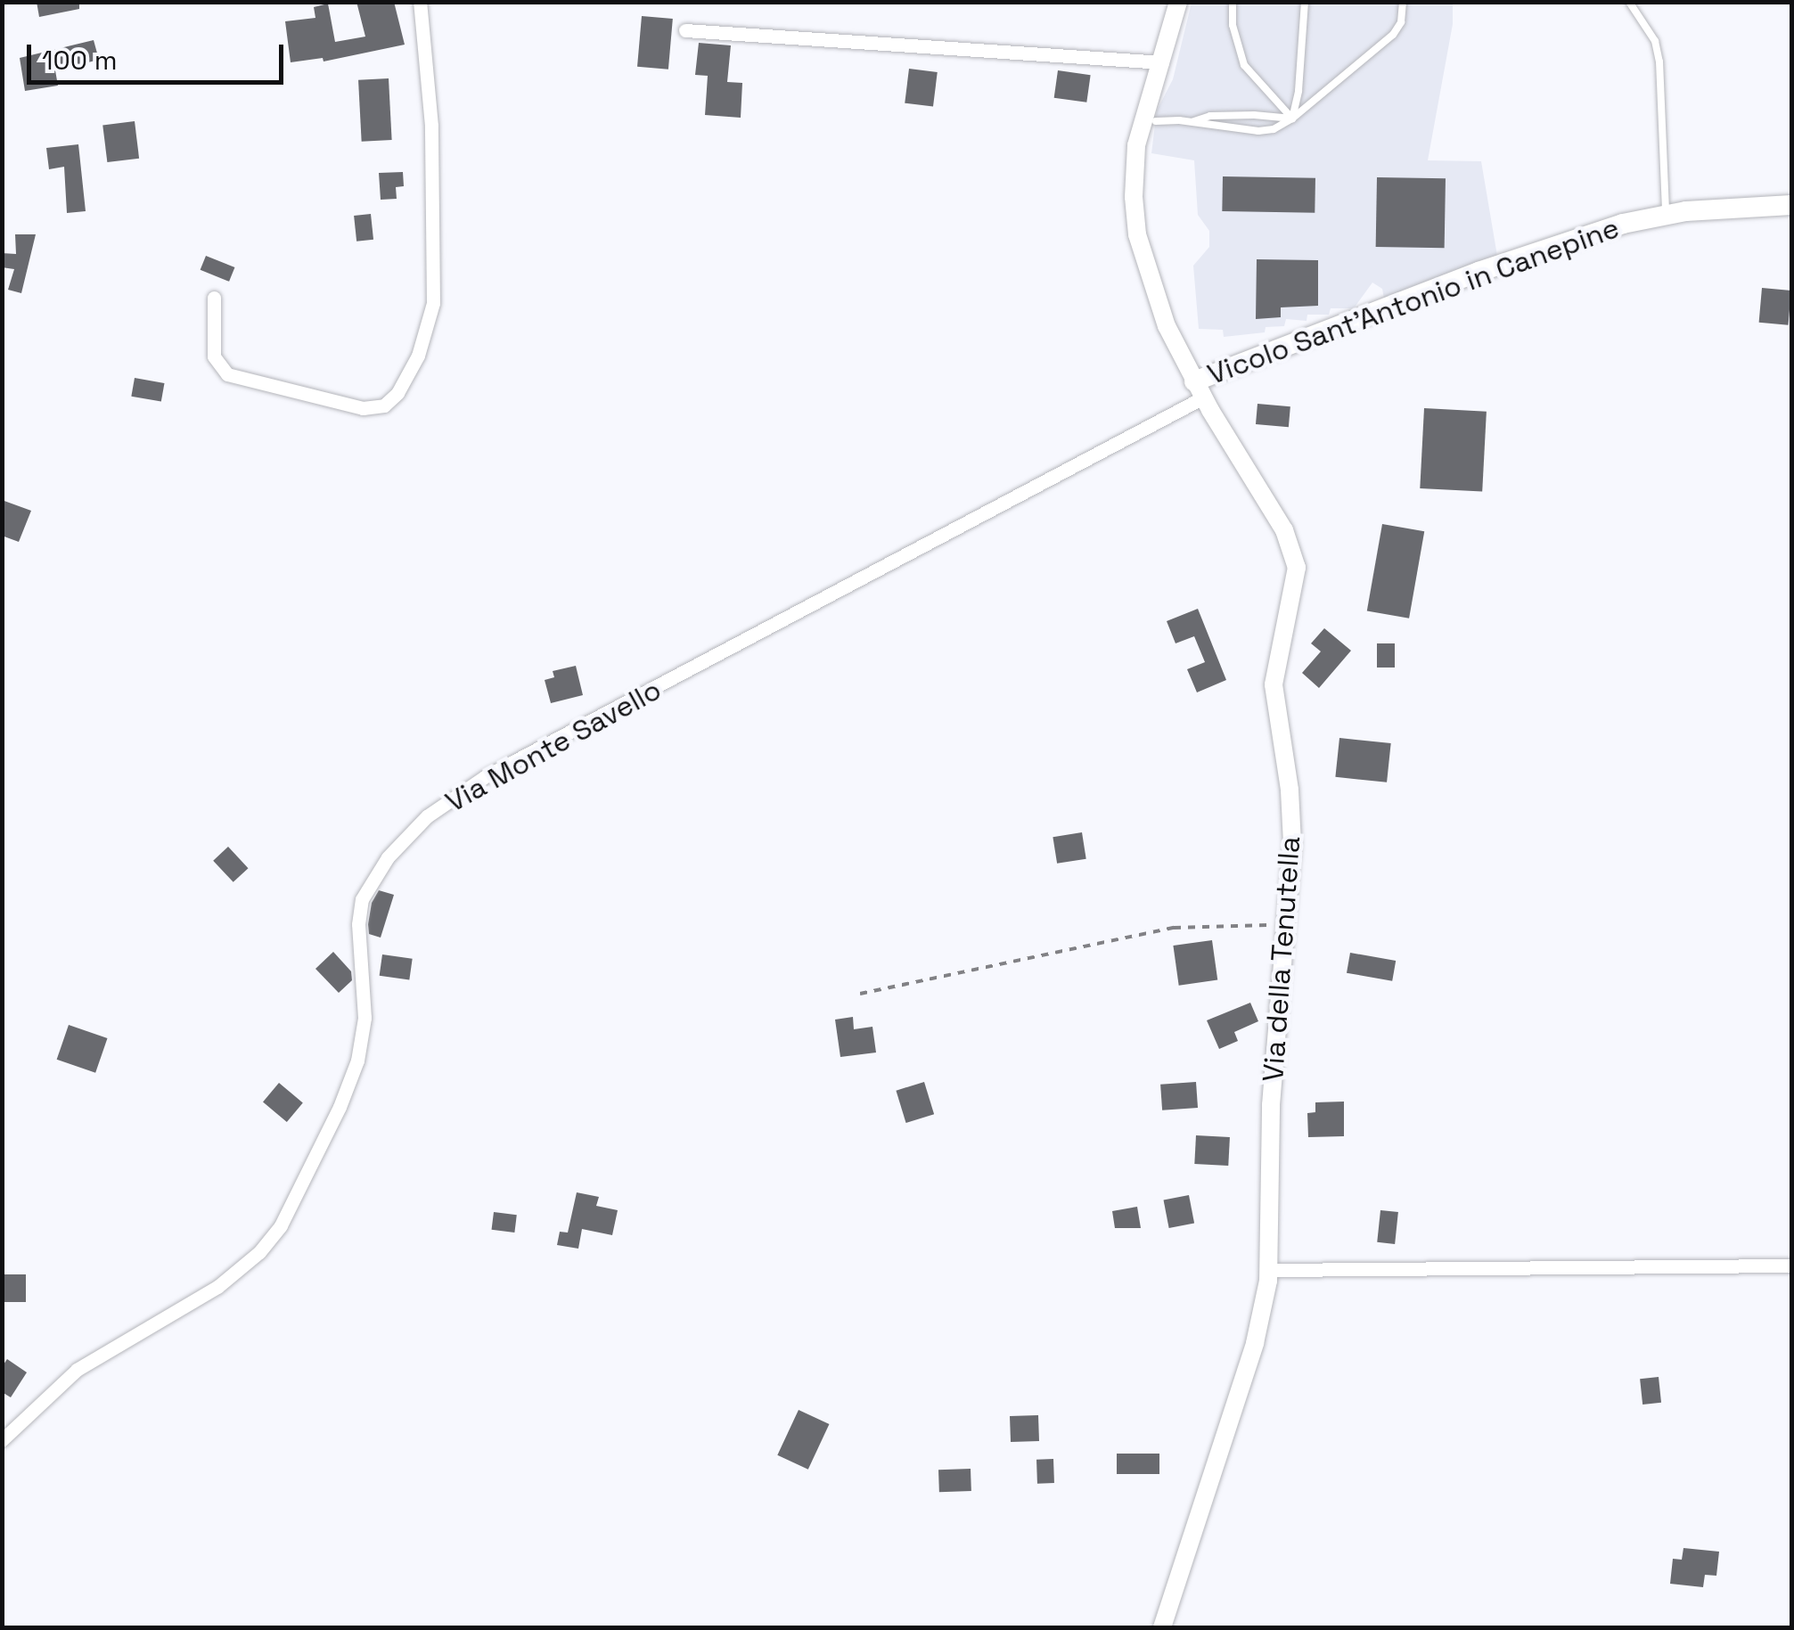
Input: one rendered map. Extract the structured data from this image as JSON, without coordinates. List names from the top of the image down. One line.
{"streets":{"main road":["Vicolo Sant'Antonio in Canepine"],"street":["Via Monte Savello","Via della Tenutella"]},"crossings":[["Vicolo Sant'Antonio in Canepine","Via Monte Savello"],["Vicolo Sant'Antonio in Canepine","Via della Tenutella"],["Via Monte Savello","Via della Tenutella"]],"scale_bar":"100 m"}
